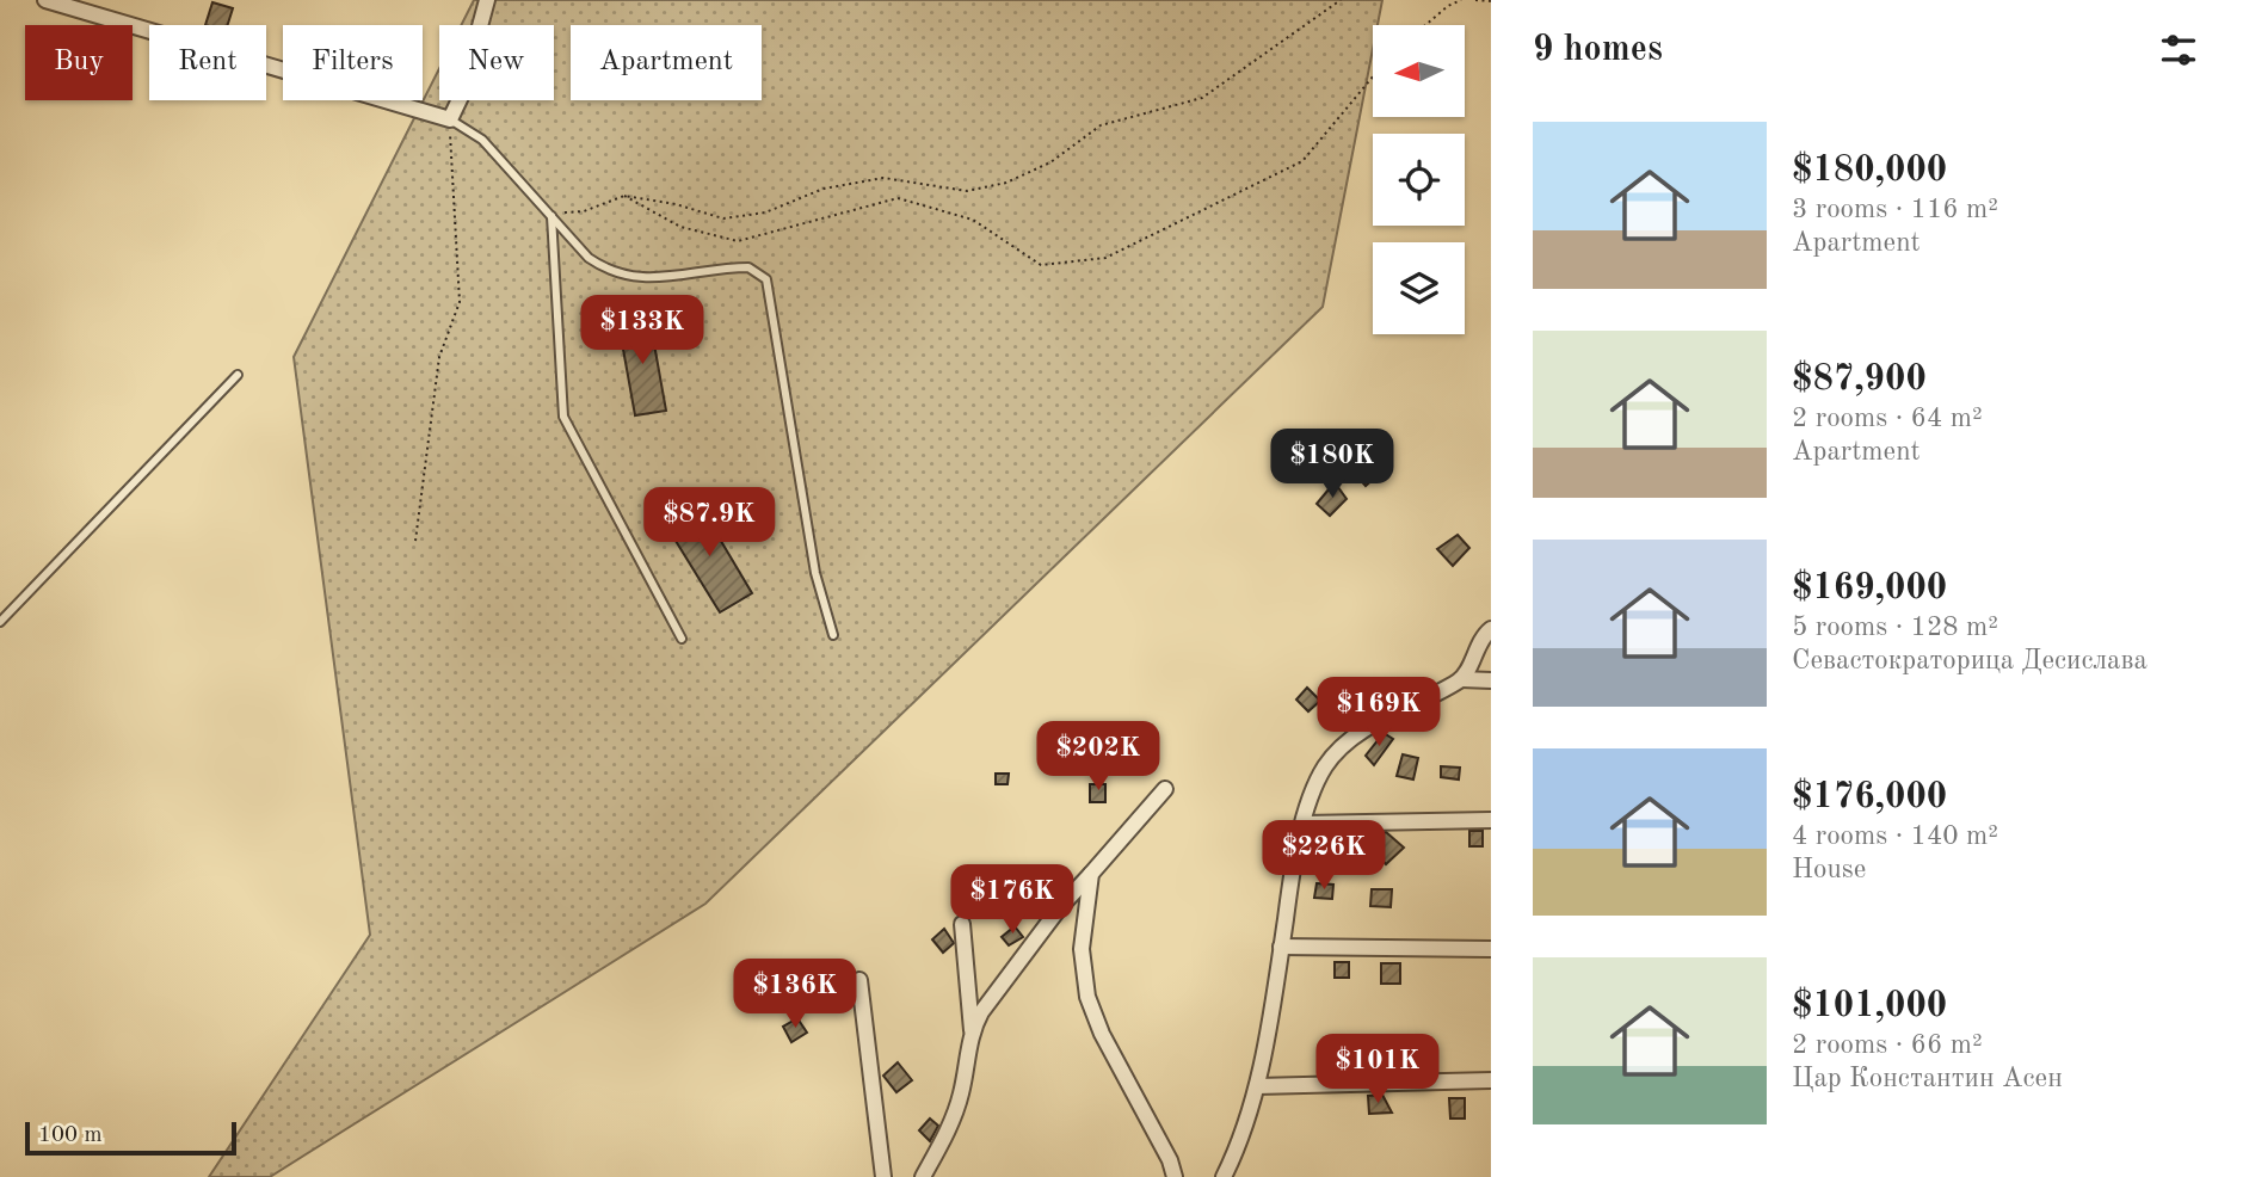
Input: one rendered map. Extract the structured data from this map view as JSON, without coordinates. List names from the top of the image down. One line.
{"scale_bar":"100 m","north":"left","page":{"heading":"9 homes","chip":["Buy","Rent","Filters","New","Apartment"],"list":[{"name":"$180,000","note":"3 rooms · 116 m² · Apartment"},{"name":"$87,900","note":"2 rooms · 64 m² · Apartment"},{"name":"$169,000","note":"5 rooms · 128 m² · Севастократорица Десислава"},{"name":"$176,000","note":"4 rooms · 140 m² · House"},{"name":"$101,000","note":"2 rooms · 66 m² · Цар Константин Асен"}],"price":["$133K","$180K","$87.9K","$169K","$202K","$226K","$176K","$136K","$101K"],"scale":"100 m"}}
